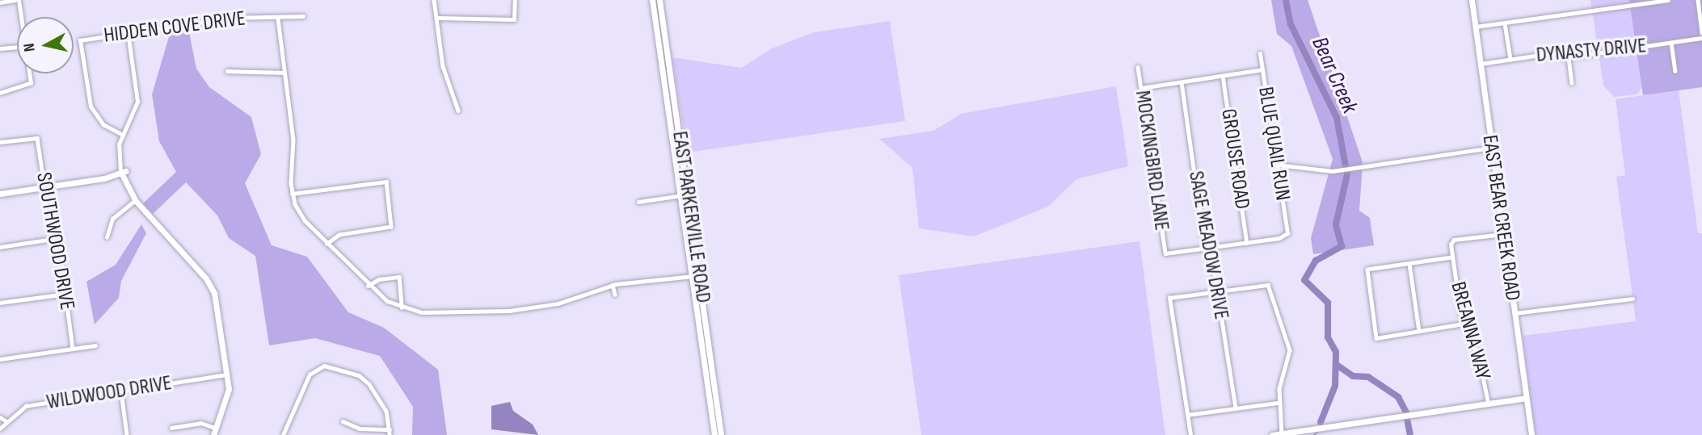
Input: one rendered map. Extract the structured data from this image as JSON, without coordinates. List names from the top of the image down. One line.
{"streets":{"main road":["EAST PARKERVILLE ROAD","EAST BEAR CREEK ROAD"],"street":["HIDDEN COVE DRIVE","DYNASTY DRIVE","BLUE QUAIL RUN","GROUSE ROAD","MOCKINGBIRD LANE","SOUTHWOOD DRIVE","SAGE MEADOW DRIVE","BREANNA WAY","WILDWOOD DRIVE"]},"crossings":[["DYNASTY DRIVE","EAST BEAR CREEK ROAD"],["BLUE QUAIL RUN","GROUSE ROAD"],["MOCKINGBIRD LANE","SAGE MEADOW DRIVE"]],"water":["Bear Creek"],"north":"left"}
